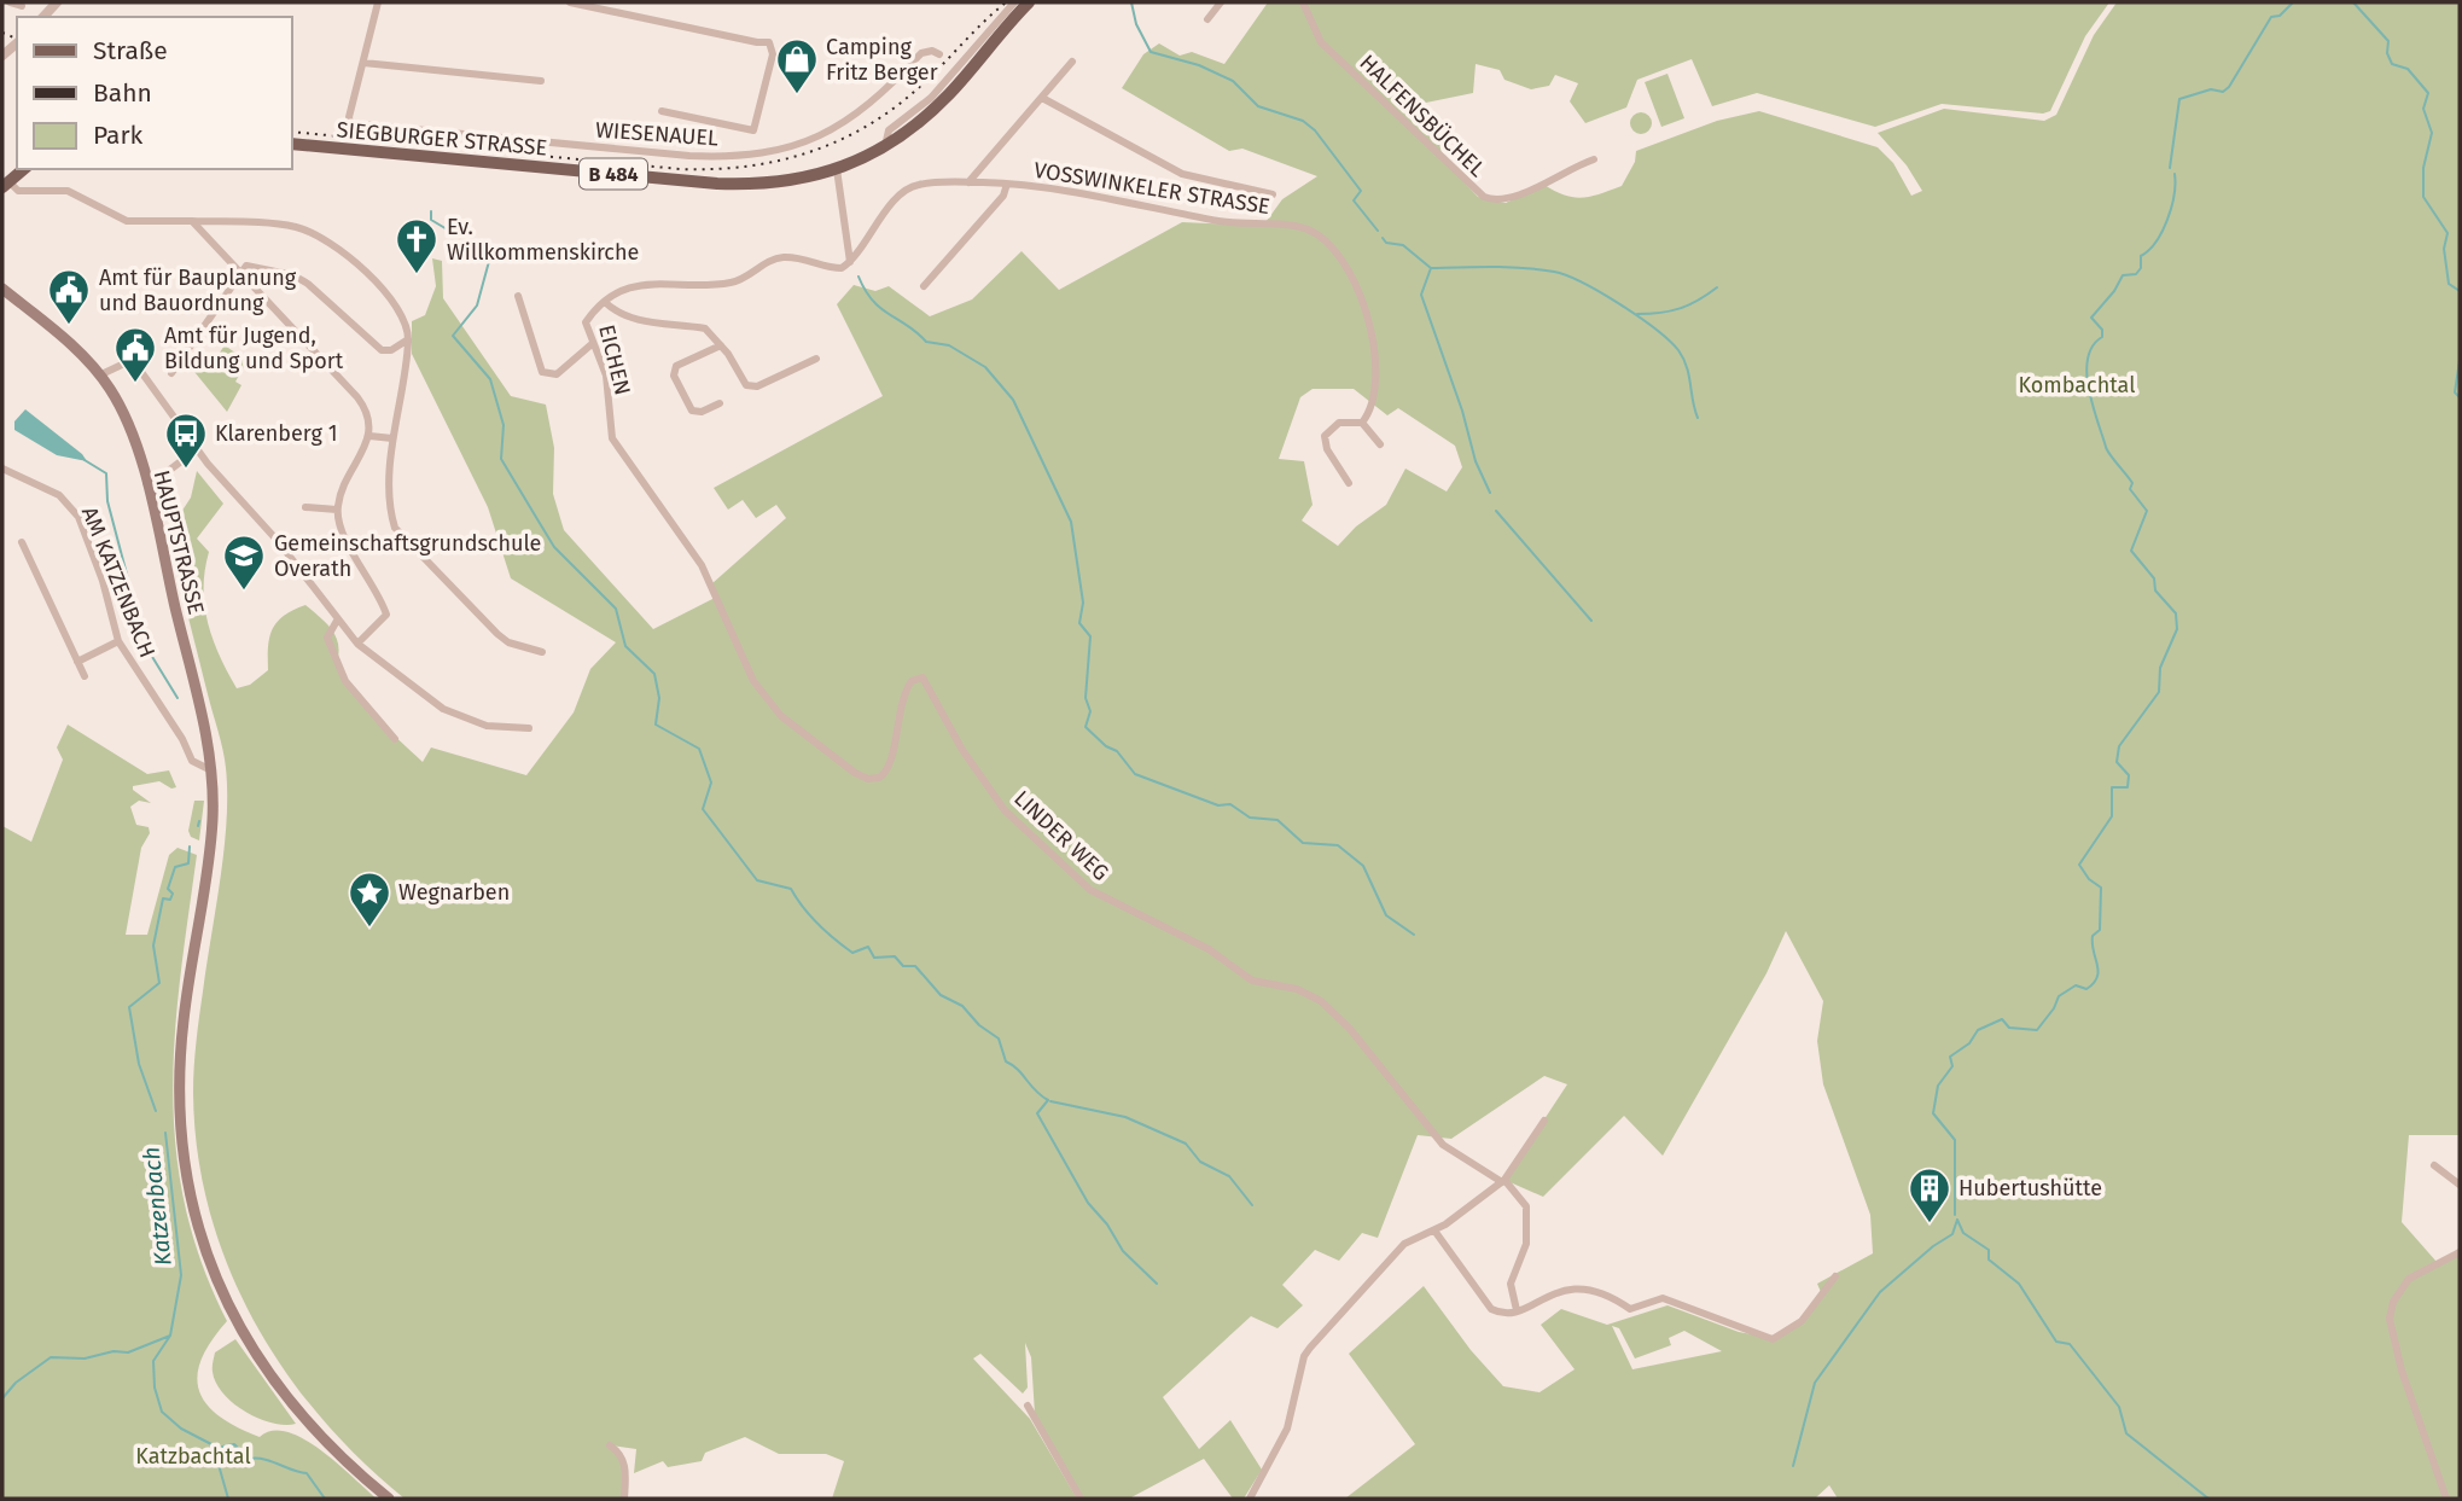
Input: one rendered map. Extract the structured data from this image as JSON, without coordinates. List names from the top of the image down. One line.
{"streets":{"main road":["SIEGBURGER STRASSE","B 484","HAUPTSTRASSE"],"street":["HALFENSBÜCHEL","WIESENAUEL","VOSSWINKELER STRASSE","EICHEN","AM KATZENBACH","LINDER WEG"]},"crossings":[["VOSSWINKELER STRASSE","EICHEN"],["EICHEN","LINDER WEG"],["HAUPTSTRASSE","AM KATZENBACH"]],"water":["Katzenbach"],"parks":["Kombachtal","Katzbachtal"],"places":{"shop":["Camping Fritz Berger"],"church":["Ev. Willkommenskirche"],"public building":["Amt für Bauplanung und Bauordnung","Amt für Jugend, Bildung und Sport"],"bus stop":["Klarenberg 1"],"school or university":["Gemeinschaftsgrundschule Overath"],"place":["Wegnarben"],"building":["Hubertushütte"]},"legend":["Straße","Bahn","Park"]}
